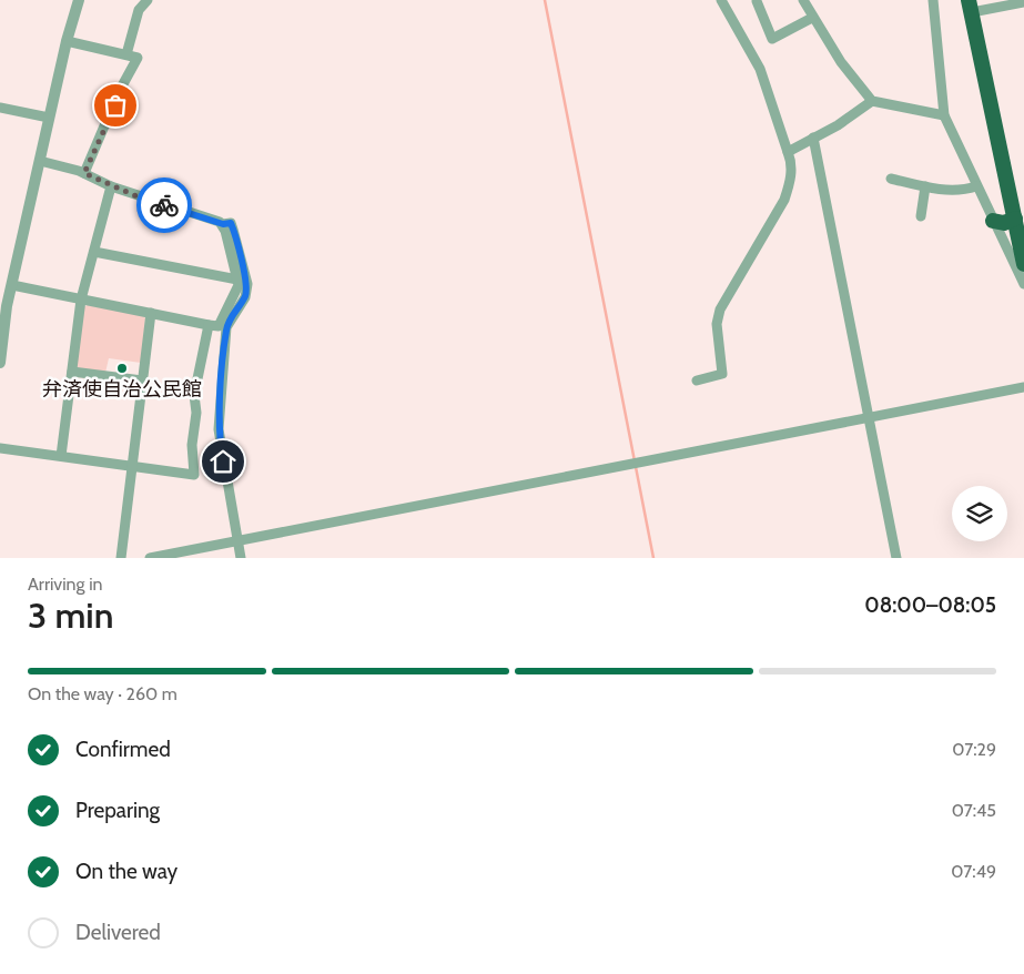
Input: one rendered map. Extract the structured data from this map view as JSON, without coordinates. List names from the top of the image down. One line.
{"places":["弁済使自治公民館"],"page":{"heading":["3 min","Arriving in","08:00–08:05"],"bar":"On the way · 260 m","list":[["Confirmed","07:29"],["Preparing","07:45"],["On the way","07:49"],"Delivered"]}}
